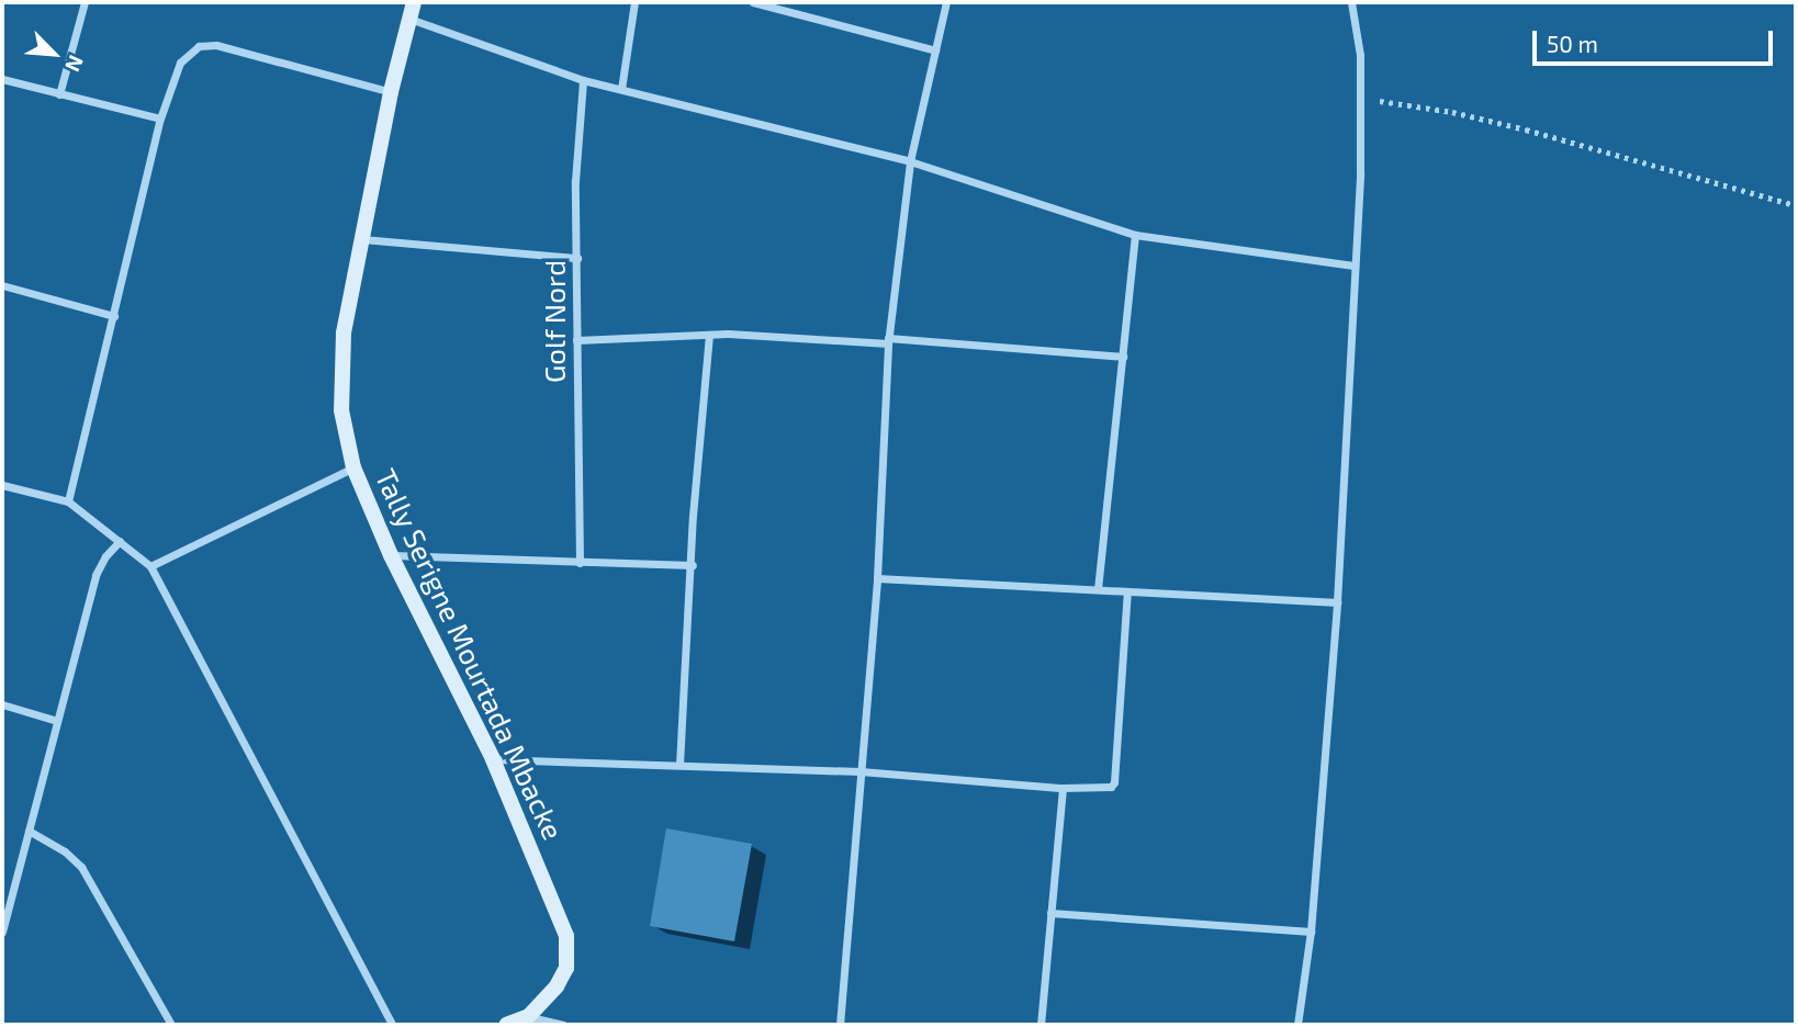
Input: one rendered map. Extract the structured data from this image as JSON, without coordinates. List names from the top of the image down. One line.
{"streets":{"street":["Golf Nord","Tally Serigne Mourtada Mbacke"]},"scale_bar":"50 m","north":"bottom right"}
